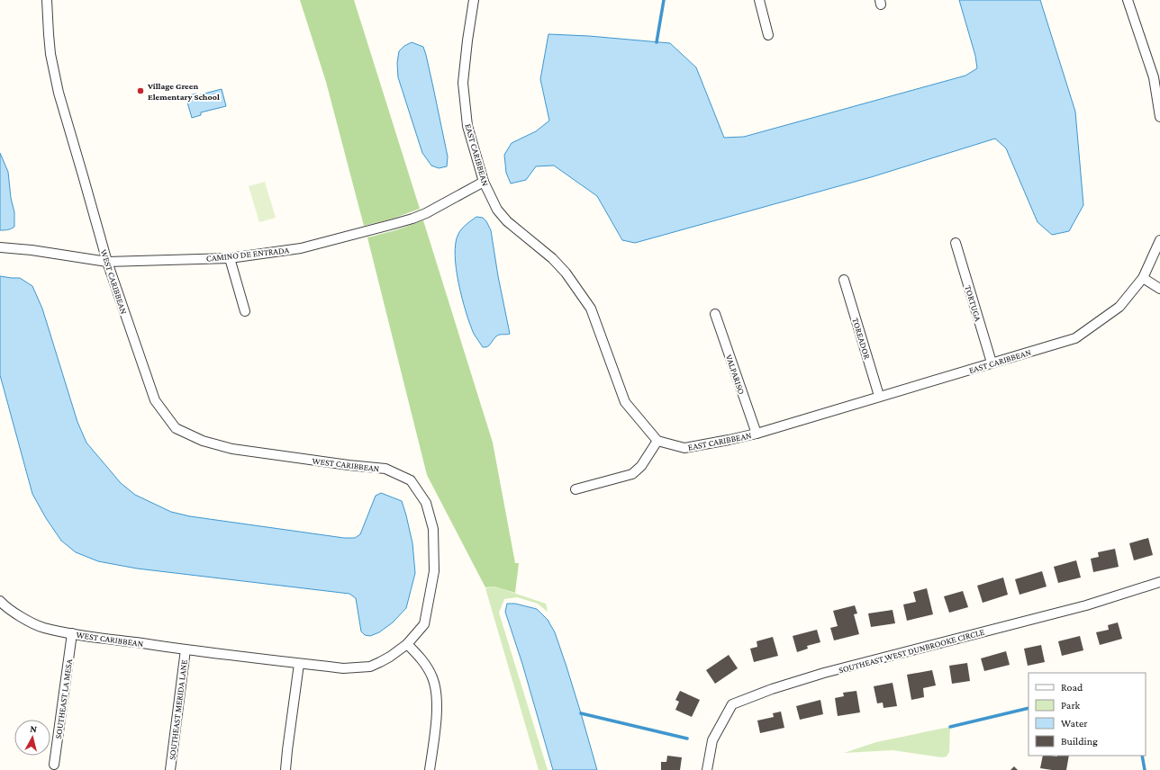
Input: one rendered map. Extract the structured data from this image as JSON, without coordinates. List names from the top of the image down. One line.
{"streets":{"street":["EAST CARIBBEAN","CAMINO DE ENTRADA","WEST CARIBBEAN","TORTUGA","TOREADOR","VALPARISO","SOUTHEAST WEST DUNBROOKE CIRCLE","SOUTHEAST LA MESA","SOUTHEAST MERIDA LANE"]},"crossings":[["EAST CARIBBEAN","CAMINO DE ENTRADA"],["EAST CARIBBEAN","TORTUGA"],["EAST CARIBBEAN","TOREADOR"],["EAST CARIBBEAN","VALPARISO"],["CAMINO DE ENTRADA","WEST CARIBBEAN"],["WEST CARIBBEAN","SOUTHEAST LA MESA"],["WEST CARIBBEAN","SOUTHEAST MERIDA LANE"]],"places":["Village Green Elementary School"],"legend":["Road","Park","Water","Building"],"north":"top"}
